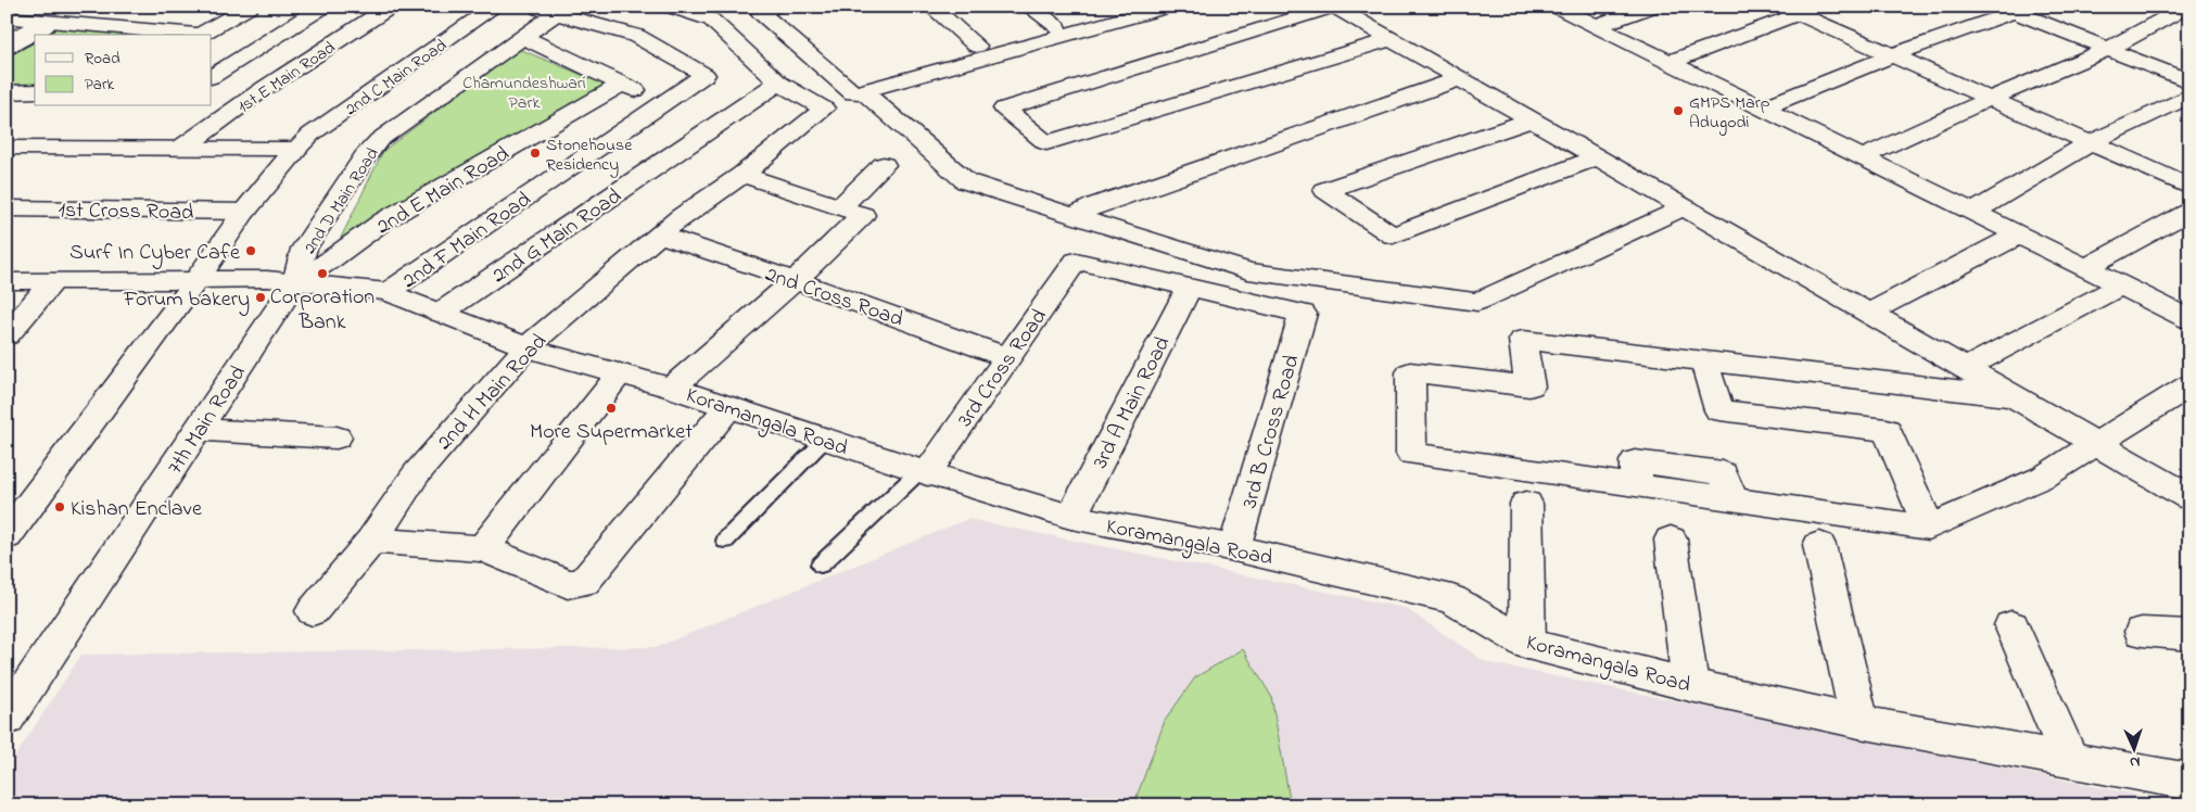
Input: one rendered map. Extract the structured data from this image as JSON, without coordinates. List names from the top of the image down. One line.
{"streets":{"street":["1st E Main Road","2nd C Main Road","2nd E Main Road","2nd D Main Road","1st Cross Road","2nd G Main Road","2nd F Main Road","2nd Cross Road","3rd Cross Road","2nd H Main Road","3rd A Main Road","7th Main Road","Koramangala Road","3rd B Cross Road"]},"crossings":[["2nd C Main Road","1st Cross Road"],["2nd C Main Road","Koramangala Road"],["2nd E Main Road","2nd D Main Road"],["2nd E Main Road","7th Main Road"],["2nd E Main Road","Koramangala Road"],["2nd D Main Road","2nd F Main Road"],["2nd D Main Road","7th Main Road"],["2nd D Main Road","Koramangala Road"],["2nd G Main Road","2nd H Main Road"],["2nd G Main Road","Koramangala Road"],["2nd F Main Road","Koramangala Road"],["2nd Cross Road","3rd Cross Road"],["2nd Cross Road","2nd H Main Road"],["3rd Cross Road","3rd A Main Road"],["3rd Cross Road","Koramangala Road"],["3rd Cross Road","3rd B Cross Road"],["2nd H Main Road","Koramangala Road"],["3rd A Main Road","Koramangala Road"],["3rd A Main Road","3rd B Cross Road"],["7th Main Road","Koramangala Road"],["Koramangala Road","3rd B Cross Road"]],"parks":["Chamundeshwari Park"],"places":["GMPS Marp Adugodi","Stonehouse Residency","Surf In Cyber Cafe","Corporation Bank","Forum bakery","More Supermarket","Kishan Enclave"],"legend":["Road","Park"],"north":"bottom"}
